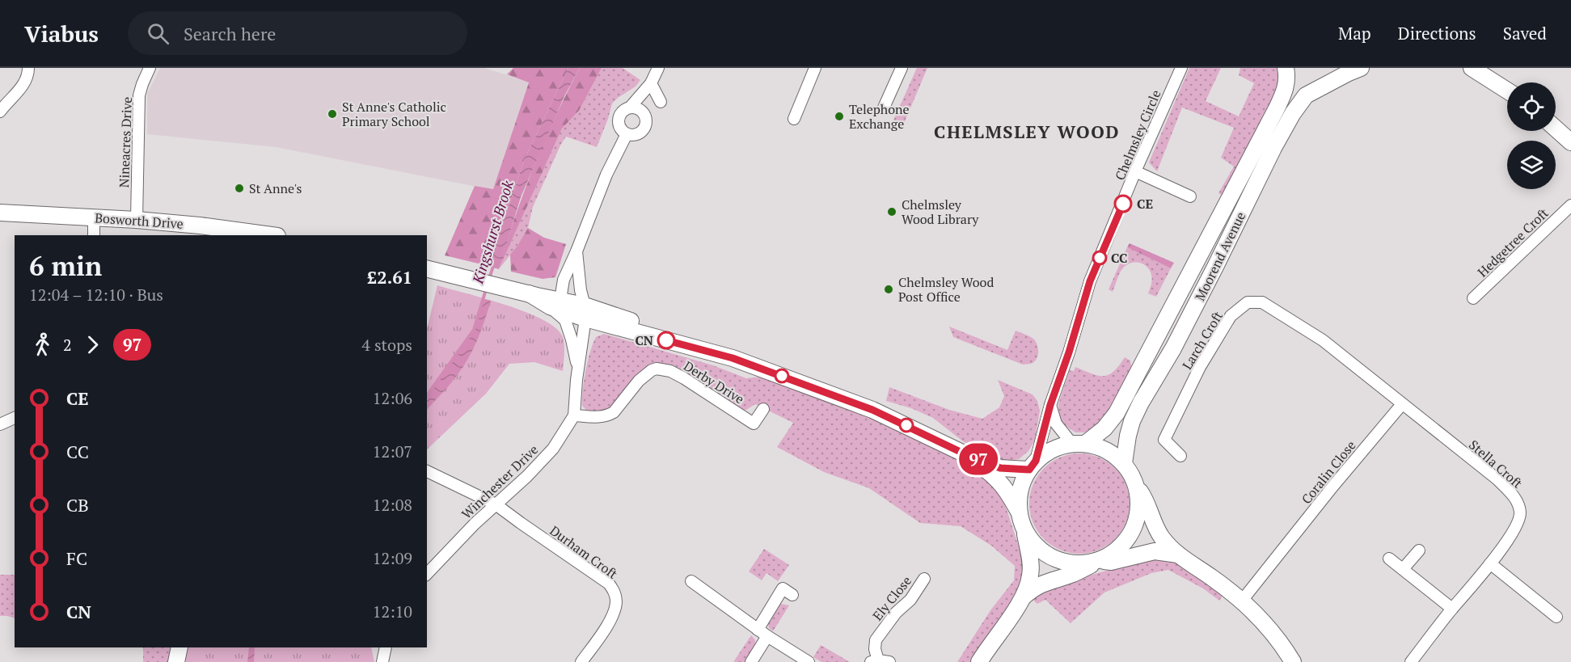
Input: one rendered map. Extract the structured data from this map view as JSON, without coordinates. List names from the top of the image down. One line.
{"streets":{"street":["Chelmsley Circle","Nineacres Drive","Bosworth Drive","Hedgetree Croft","Moorend Avenue","Larch Croft","Derby Drive","Stella Croft","Coralin Close","Winchester Drive","Durham Croft","Ely Close"]},"crossings":[["Chelmsley Circle","Moorend Avenue"],["Nineacres Drive","Bosworth Drive"],["Larch Croft","Stella Croft"],["Larch Croft","Coralin Close"],["Derby Drive","Winchester Drive"],["Stella Croft","Coralin Close"],["Winchester Drive","Durham Croft"]],"districts":["CHELMSLEY WOOD"],"water":["Kingshurst Brook"],"places":["St Anne's Catholic Primary School","Telephone Exchange","St Anne's","CE","Chelmsley Wood Library","CC","Chelmsley Wood Post Office","CN"],"lines":["bus line 97"],"page":{"header":"Viabus","search":"Search here","nav":["Map","Directions","Saved"],"on_map":"97","heading":["6 min","12:04 – 12:10 · Bus","£2.61"],"legs":["2","97","4 stops"],"list":[{"name":"CE","value":"12:06"},{"name":"CC","value":"12:07"},{"name":"CB","value":"12:08"},{"name":"FC","value":"12:09"},{"name":"CN","value":"12:10"}]}}
